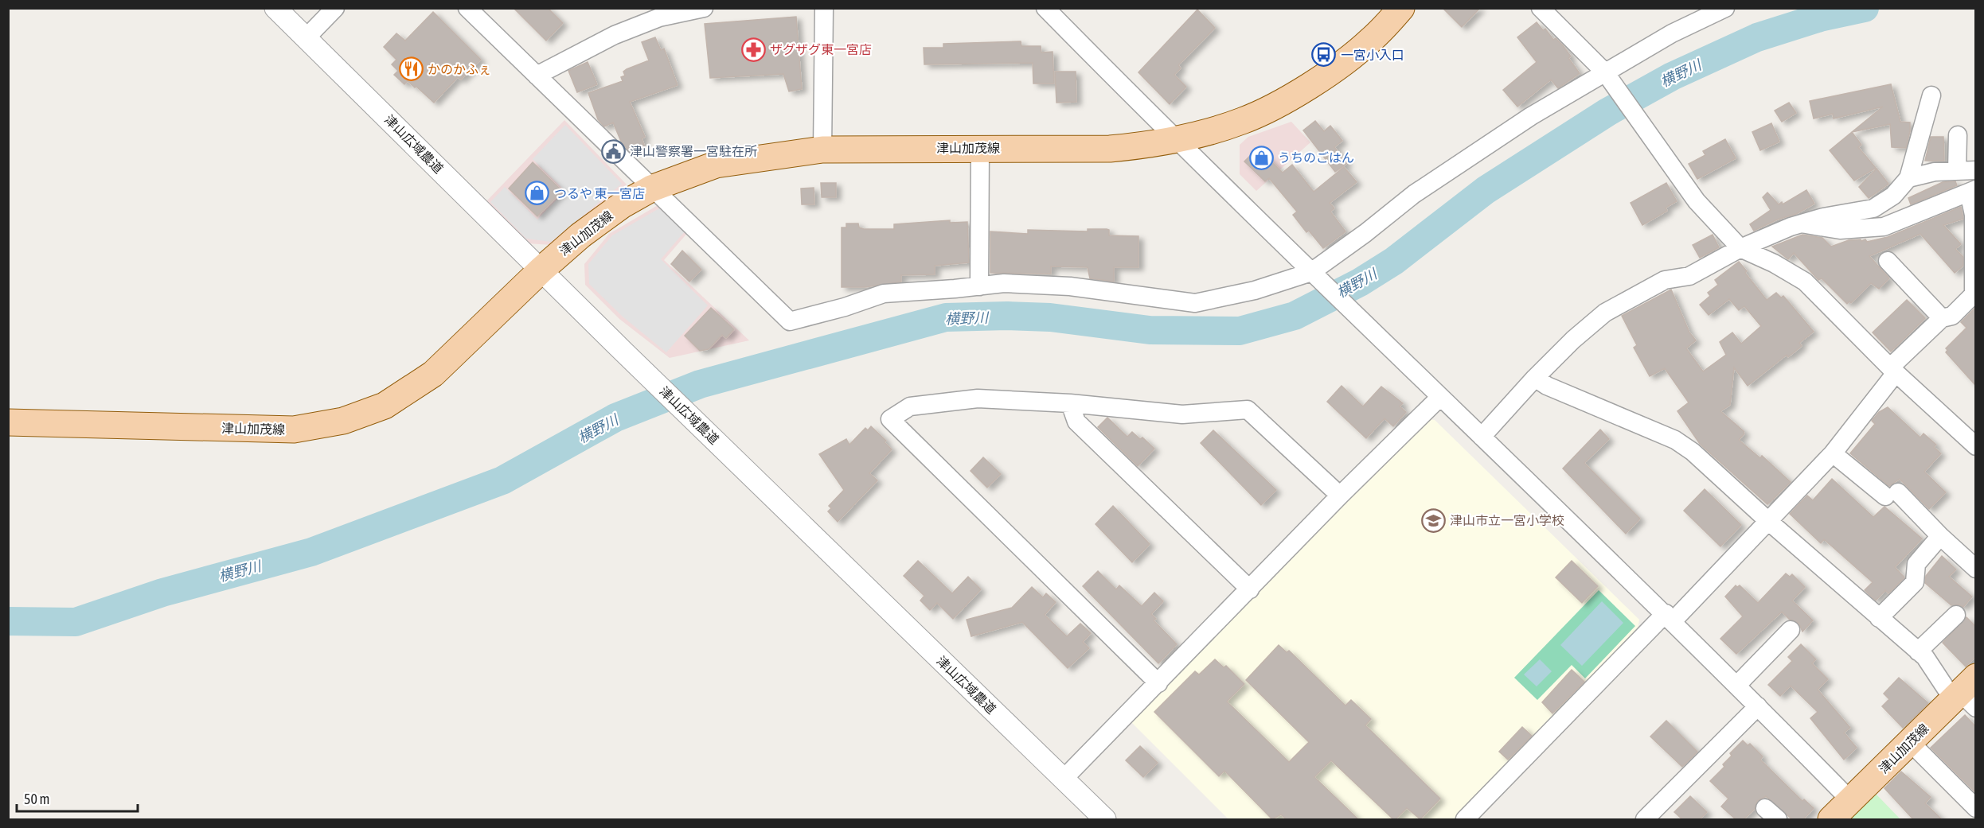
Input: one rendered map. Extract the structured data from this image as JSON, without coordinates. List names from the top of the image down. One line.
{"streets":{"main road":["津山加茂線"],"street":["津山広域農道"]},"crossings":[["津山広域農道","津山加茂線"]],"water":["横野川"],"places":{"pharmacy":["ザグザグ東一宮店"],"bus stop":["一宮小入口"],"restaurant":["かのかふぇ"],"public building":["津山警察署一宮駐在所"],"shop":["うちのごはん","つるや 東一宮店"],"school or university":["津山市立一宮小学校"]},"scale_bar":"50 m"}
